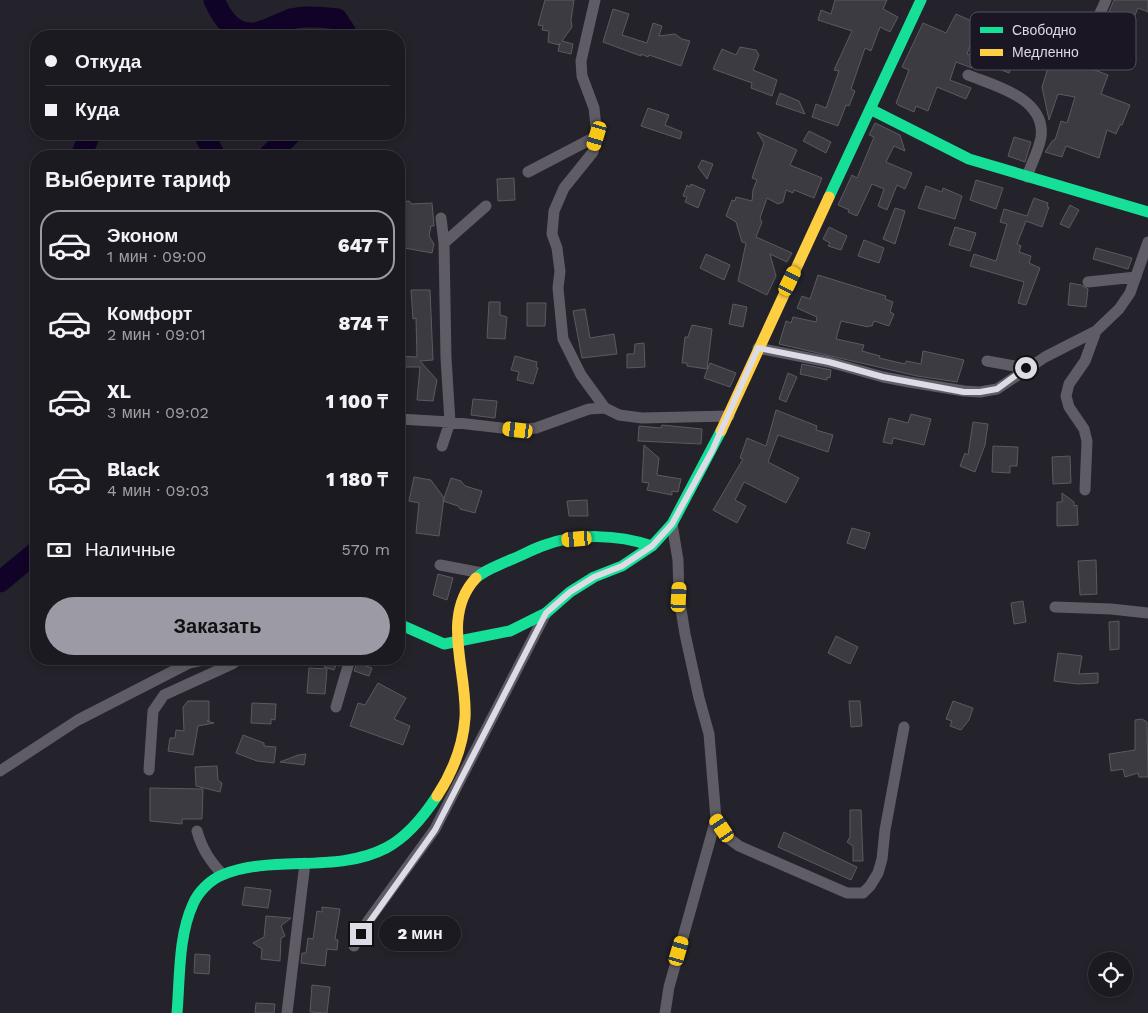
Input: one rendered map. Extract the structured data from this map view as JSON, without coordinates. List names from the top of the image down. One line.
{"legend":["Свободно","Медленно"],"page":{"banner":["Откуда","Куда"],"heading":"Выберите тариф","list":[{"name":"Эконом","note":"1 мин · 09:00","value":"647 ₸"},{"name":"Комфорт","note":"2 мин · 09:01","value":"874 ₸"},{"name":"XL","note":"3 мин · 09:02","value":"1 100 ₸"},{"name":"Black","note":"4 мин · 09:03","value":"1 180 ₸"}],"pay":["Наличные","570 m"],"buttons":"Заказать","bubble":"2 мин"}}
